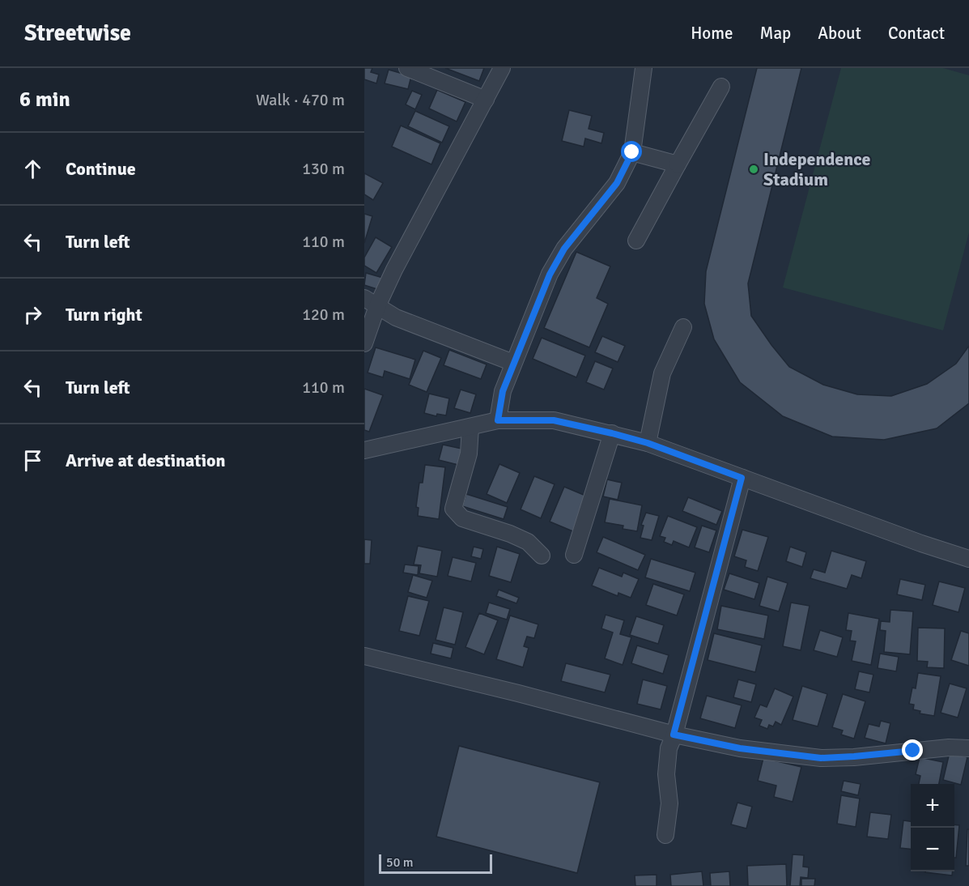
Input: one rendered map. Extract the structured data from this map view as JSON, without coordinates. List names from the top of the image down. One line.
{"places":["Independence Stadium"],"scale_bar":"50 m","page":{"header":"Streetwise","nav":["Home","Map","About","Contact"],"heading":["6 min","Walk · 470 m"],"list":[["Continue","130 m"],["Turn left","110 m"],["Turn right","120 m"],["Turn left","110 m"],"Arrive at destination"],"map_buttons":["+","−"],"scale":"50 m"}}
